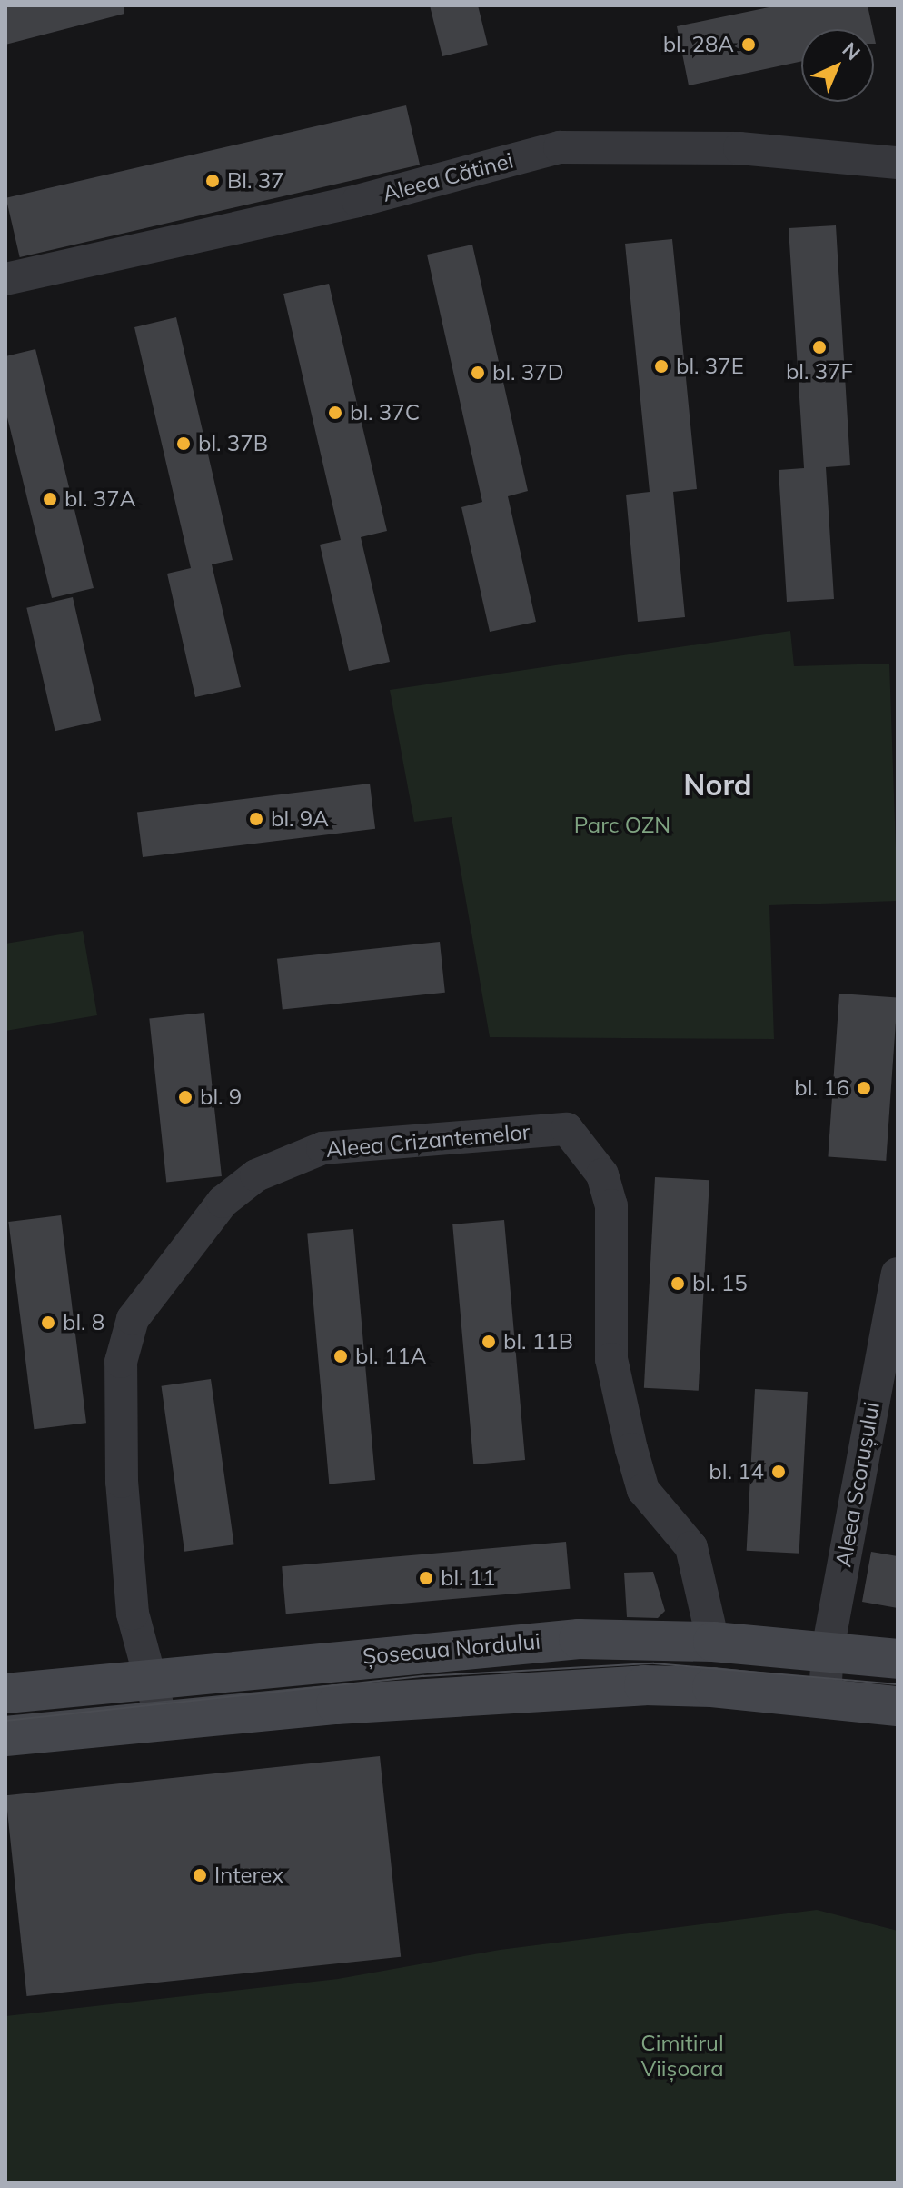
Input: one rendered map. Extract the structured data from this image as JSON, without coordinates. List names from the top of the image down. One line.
{"streets":{"main road":["Șoseaua Nordului"],"street":["Aleea Cătinei","Aleea Crizantemelor","Aleea Scorușului"]},"crossings":[["Aleea Crizantemelor","Șoseaua Nordului"],["Aleea Scorușului","Șoseaua Nordului"]],"districts":["Nord"],"parks":["Parc OZN","Cimitirul Viișoara"],"places":["bl. 28A","Bl. 37","bl. 37F","bl. 37E","bl. 37D","bl. 37C","bl. 37B","bl. 37A","bl. 9A","bl. 16","bl. 9","bl. 15","bl. 8","bl. 11B","bl. 11A","bl. 14","bl. 11","Interex"],"north":"top right"}
